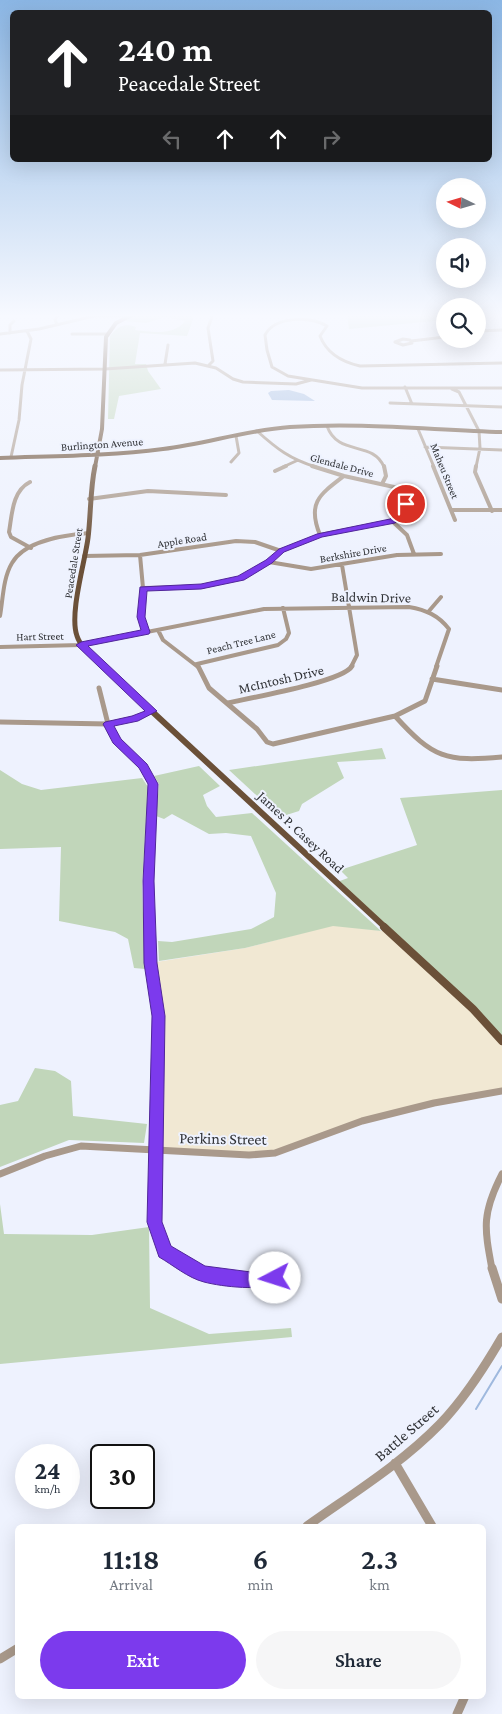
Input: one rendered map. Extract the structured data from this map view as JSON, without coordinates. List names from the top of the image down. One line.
{"streets":{"main road":["Burlington Avenue","Peacedale Street","James P. Casey Road"],"street":["Glendale Drive","Maheu Street","Apple Road","Berkshire Drive","Baldwin Drive","Hart Street","Peach Tree Lane","McIntosh Drive","Perkins Street","Battle Street"]},"crossings":[["Burlington Avenue","Glendale Drive"],["Burlington Avenue","Maheu Street"],["Burlington Avenue","Peacedale Street"],["Apple Road","Peacedale Street"],["Berkshire Drive","McIntosh Drive"],["Peacedale Street","Baldwin Drive"],["Peacedale Street","Hart Street"],["Peacedale Street","James P. Casey Road"],["Baldwin Drive","Hart Street"],["Baldwin Drive","Peach Tree Lane"],["Baldwin Drive","McIntosh Drive"],["Baldwin Drive","James P. Casey Road"],["Hart Street","James P. Casey Road"]],"north":"left","page":{"turn":["240 m","Peacedale Street"],"speed":"24 km/h","limit":"30","eta":["11:18","Arrival","6","min","2.3","km"],"buttons":["Exit","Share"]}}
